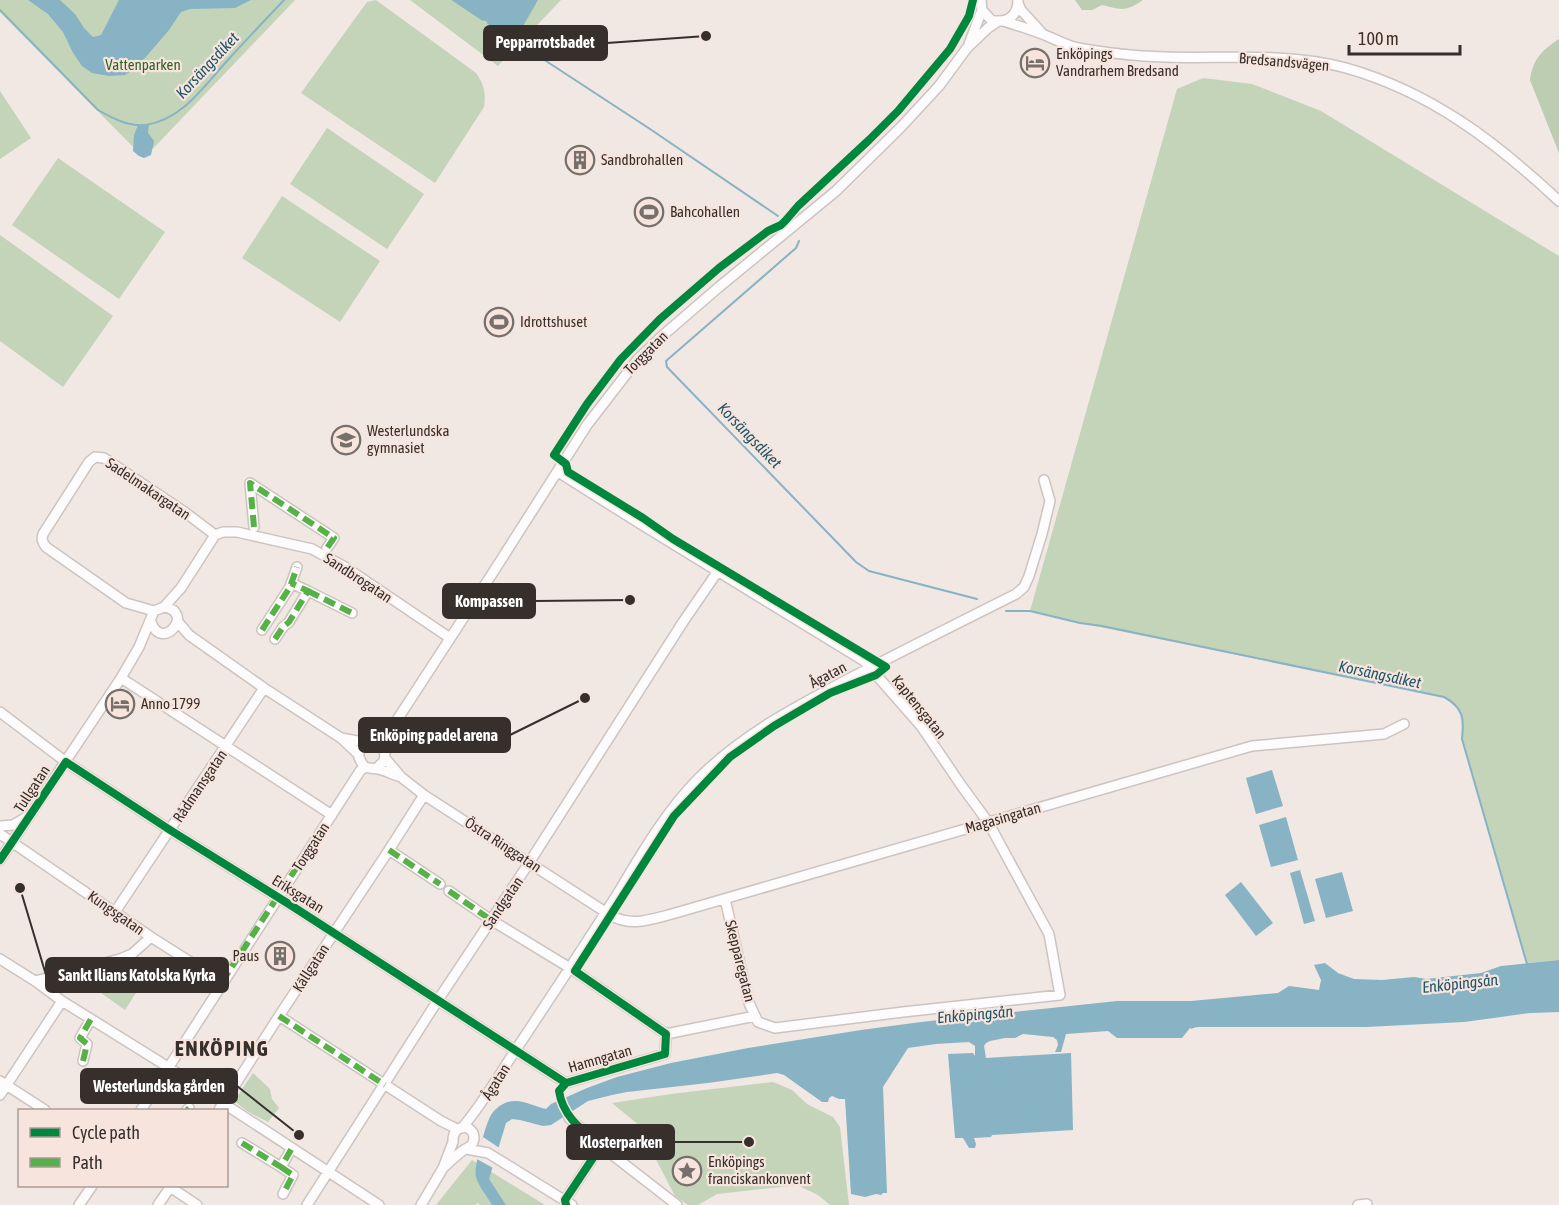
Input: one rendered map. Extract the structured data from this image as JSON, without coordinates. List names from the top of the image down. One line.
{"streets":{"street":["Bredsandsvägen","Torggatan","Sadelmakargatan","Sandbrogatan","Ågatan","Kaptensgatan","Rådmansgatan","Tullgatan","Magasingatan","Östra Ringgatan","Eriksgatan","Sandgatan","Kungsgatan","Skepparegatan","Källgatan","Hamngatan"]},"crossings":[["Bredsandsvägen","Torggatan"],["Torggatan","Sandbrogatan"],["Torggatan","Kaptensgatan"],["Torggatan","Östra Ringgatan"],["Torggatan","Eriksgatan"],["Torggatan","Kungsgatan"],["Sadelmakargatan","Sandbrogatan"],["Sadelmakargatan","Tullgatan"],["Ågatan","Kaptensgatan"],["Ågatan","Magasingatan"],["Ågatan","Östra Ringgatan"],["Ågatan","Eriksgatan"],["Ågatan","Hamngatan"],["Kaptensgatan","Magasingatan"],["Kaptensgatan","Sandgatan"],["Kaptensgatan","Skepparegatan"],["Rådmansgatan","Eriksgatan"],["Rådmansgatan","Kungsgatan"],["Tullgatan","Eriksgatan"],["Tullgatan","Kungsgatan"],["Magasingatan","Östra Ringgatan"],["Magasingatan","Skepparegatan"],["Östra Ringgatan","Sandgatan"],["Östra Ringgatan","Källgatan"],["Eriksgatan","Sandgatan"],["Eriksgatan","Källgatan"],["Eriksgatan","Hamngatan"]],"districts":["ENKÖPING"],"water":["Korsängsdiket","Enköpingsån"],"parks":["Vattenparken"],"places":{"other":["Pepparrotsbadet","Kompassen","Enköping padel arena","Sankt Ilians Katolska Kyrka","Westerlundska gården","Klosterparken"],"hotel":["Enköpings Vandrarhem Bredsand","Anno 1799"],"building":["Sandbrohallen","Paus"],"sports":["Bahcohallen","Idrottshuset"],"school or university":["Westerlundska gymnasiet"],"place":["Enköpings franciskankonvent"]},"legend":["Cycle path","Path"],"scale_bar":"100 m"}
